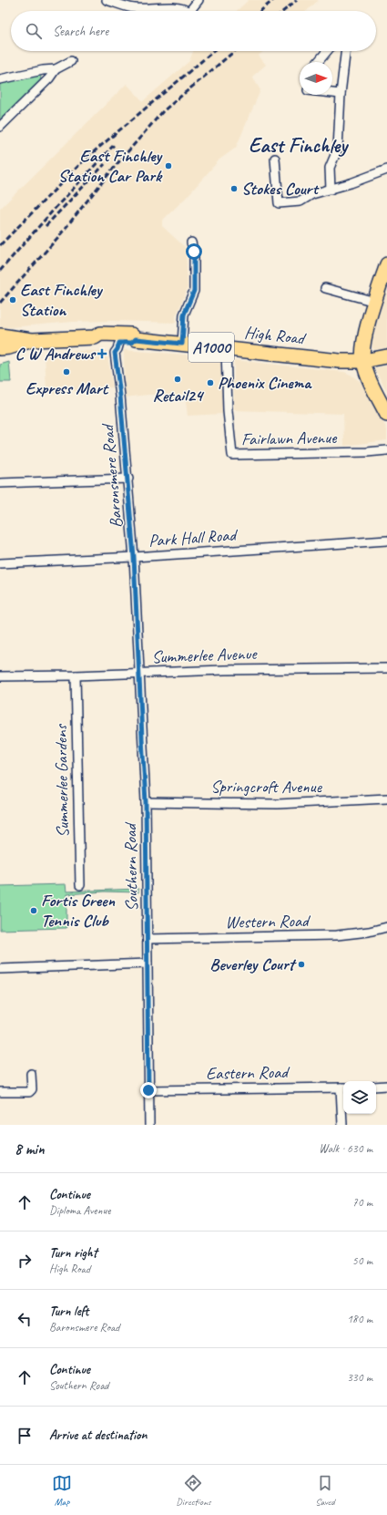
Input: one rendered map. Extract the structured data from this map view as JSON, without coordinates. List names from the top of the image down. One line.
{"streets":{"main road":["High Road","A1000"],"street":["Fairlawn Avenue","Baronsmere Road","Park Hall Road","Summerlee Avenue","Summerlee Gardens","Springcroft Avenue","Southern Road","Western Road","Eastern Road"]},"crossings":[["High Road","Fairlawn Avenue"],["High Road","Baronsmere Road"],["Baronsmere Road","Park Hall Road"],["Baronsmere Road","Southern Road"],["Summerlee Avenue","Summerlee Gardens"],["Summerlee Avenue","Southern Road"],["Springcroft Avenue","Southern Road"],["Southern Road","Western Road"],["Southern Road","Eastern Road"]],"districts":["East Finchley"],"places":{"other":["East Finchley Station Car Park","Stokes Court","East Finchley Station","Express Mart","Retail24","Phoenix Cinema","Fortis Green Tennis Club","Beverley Court"],"health":["C W Andrews"]},"north":"right","page":{"search":"Search here","heading":["8 min","Walk · 630 m"],"list":[["Continue","Diploma Avenue","70 m"],["Turn right","High Road","50 m"],["Turn left","Baronsmere Road","180 m"],["Continue","Southern Road","330 m"],"Arrive at destination"],"nav":["Map","Directions","Saved"]}}
